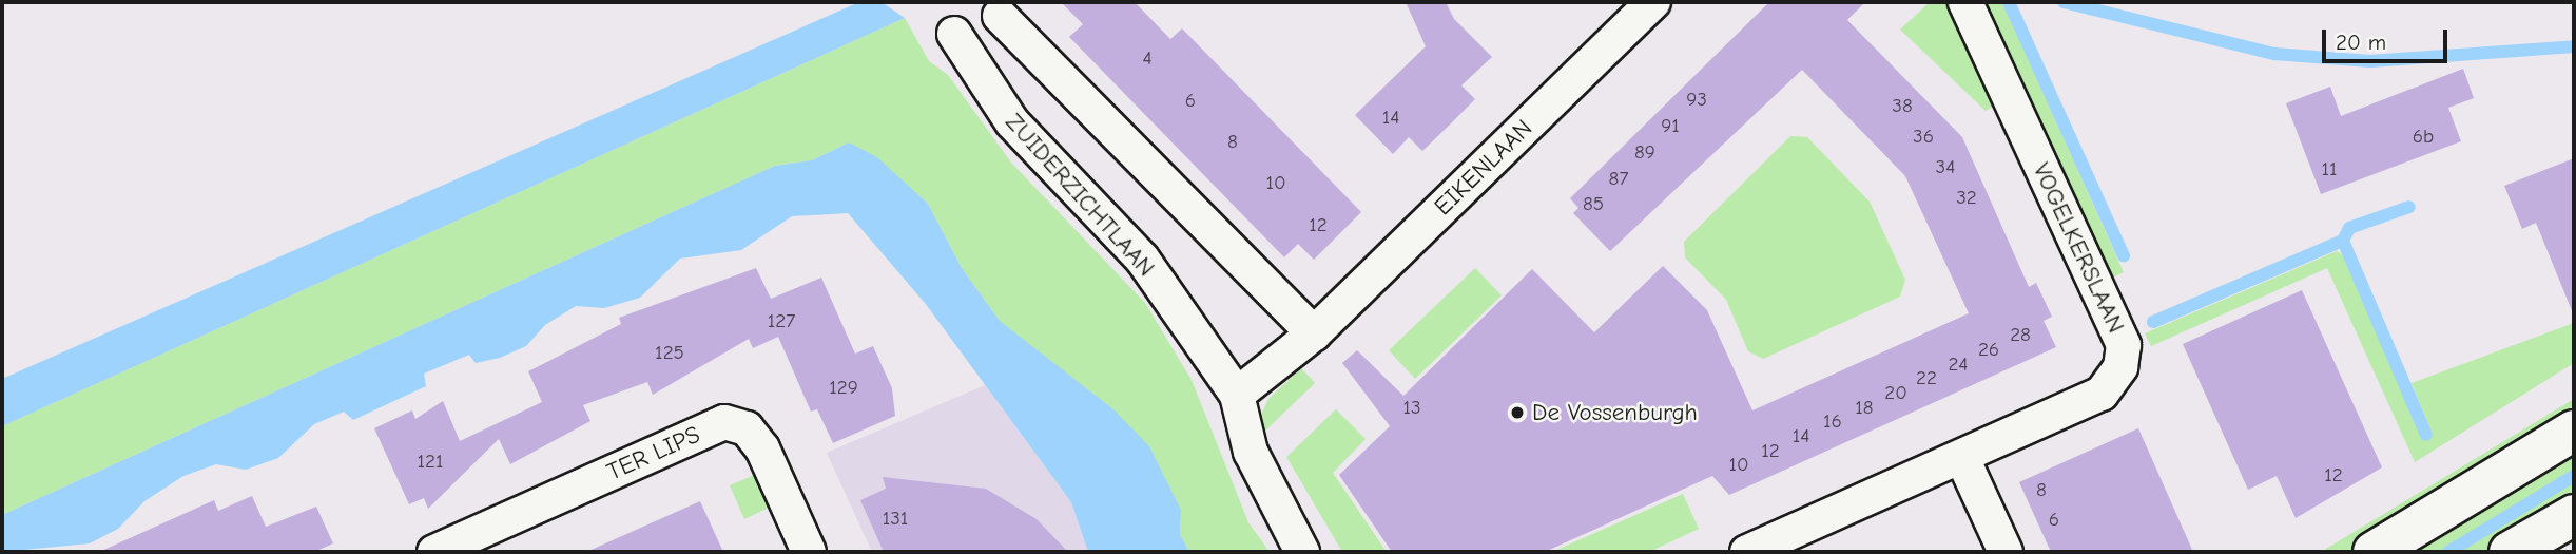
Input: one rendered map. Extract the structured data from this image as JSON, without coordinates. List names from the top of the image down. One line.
{"streets":{"street":["EIKENLAAN","ZUIDERZICHTLAAN","VOGELKERSLAAN","TER LIPS"]},"crossings":[["EIKENLAAN","ZUIDERZICHTLAAN"]],"places":["De Vossenburgh"],"house_numbers":["4","93","6","38","14","91","36","6b","8","89","34","11","87","10","32","85","12","127","28","26","125","24","22","129","20","13","18","16","14","12","121","10","12","8","131","6"],"scale_bar":"20 m"}
